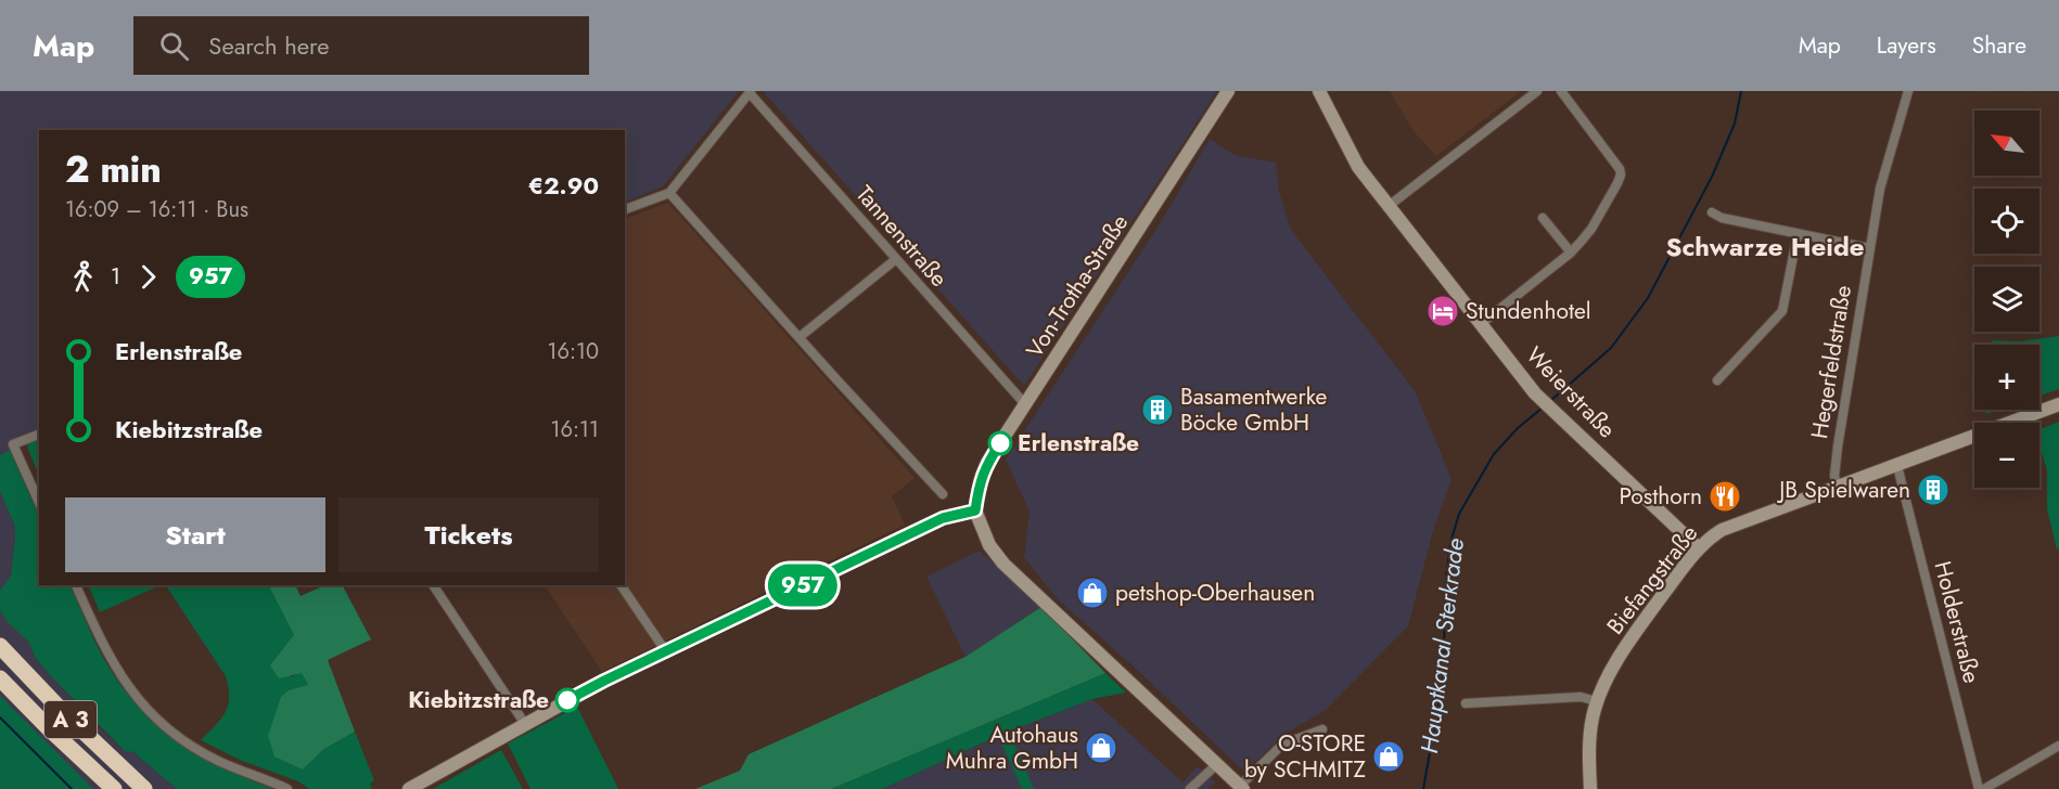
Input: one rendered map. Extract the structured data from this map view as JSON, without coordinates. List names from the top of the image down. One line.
{"streets":{"highway":["A 3"],"main road":["Von-Trotha-Straße","Weierstraße","Biefangstraße"],"street":["Tannenstraße","Hegerfeldstraße","Holderstraße"]},"crossings":[["Tannenstraße","Von-Trotha-Straße"],["Hegerfeldstraße","Biefangstraße"],["Weierstraße","Biefangstraße"],["Biefangstraße","Holderstraße"]],"districts":["Schwarze Heide"],"water":["Hauptkanal Sterkrade"],"places":{"hotel":["Stundenhotel"],"building":["Basamentwerke Böcke GmbH","JB Spielwaren"],"other":["Erlenstraße","Kiebitzstraße"],"restaurant":["Posthorn"],"shop":["petshop-Oberhausen","Autohaus Muhra GmbH","O-STORE by SCHMITZ"]},"lines":["bus line 957"],"north":"top left","page":{"header":"Map","search":"Search here","nav":["Map","Layers","Share"],"on_map":"957","map_buttons":["+","−"],"heading":["2 min","16:09 – 16:11 · Bus","€2.90"],"legs":["1","957"],"list":[{"name":"Erlenstraße","value":"16:10"},{"name":"Kiebitzstraße","value":"16:11"}],"buttons":["Start","Tickets"]}}
